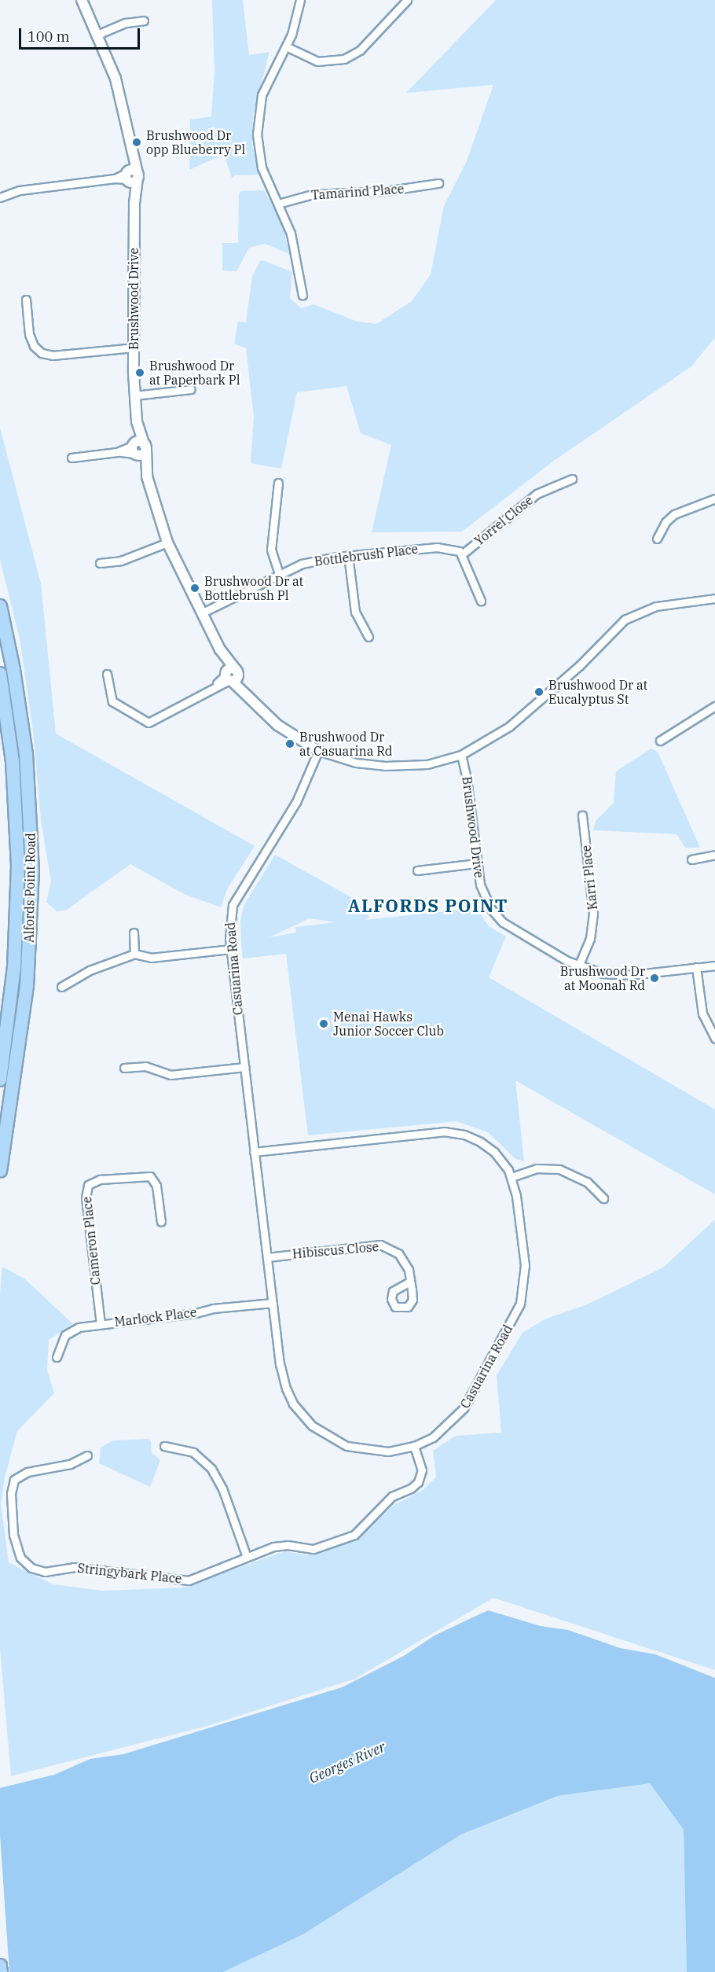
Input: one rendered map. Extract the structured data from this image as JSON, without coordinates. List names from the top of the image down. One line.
{"streets":{"highway":["Alfords Point Road"],"street":["Tamarind Place","Brushwood Drive","Yorrel Close","Bottlebrush Place","Karri Place","Casuarina Road","Cameron Place","Hibiscus Close","Marlock Place","Stringybark Place"]},"crossings":[["Brushwood Drive","Bottlebrush Place"],["Brushwood Drive","Karri Place"],["Brushwood Drive","Casuarina Road"],["Yorrel Close","Bottlebrush Place"],["Casuarina Road","Hibiscus Close"],["Casuarina Road","Marlock Place"],["Casuarina Road","Stringybark Place"],["Cameron Place","Marlock Place"]],"districts":["ALFORDS POINT"],"water":["Georges River"],"places":["Brushwood Dr opp Blueberry Pl","Brushwood Dr at Paperbark Pl","Brushwood Dr at Bottlebrush Pl","Brushwood Dr at Eucalyptus St","Brushwood Dr at Casuarina Rd","Brushwood Dr at Moonah Rd","Menai Hawks Junior Soccer Club"],"scale_bar":"100 m"}
